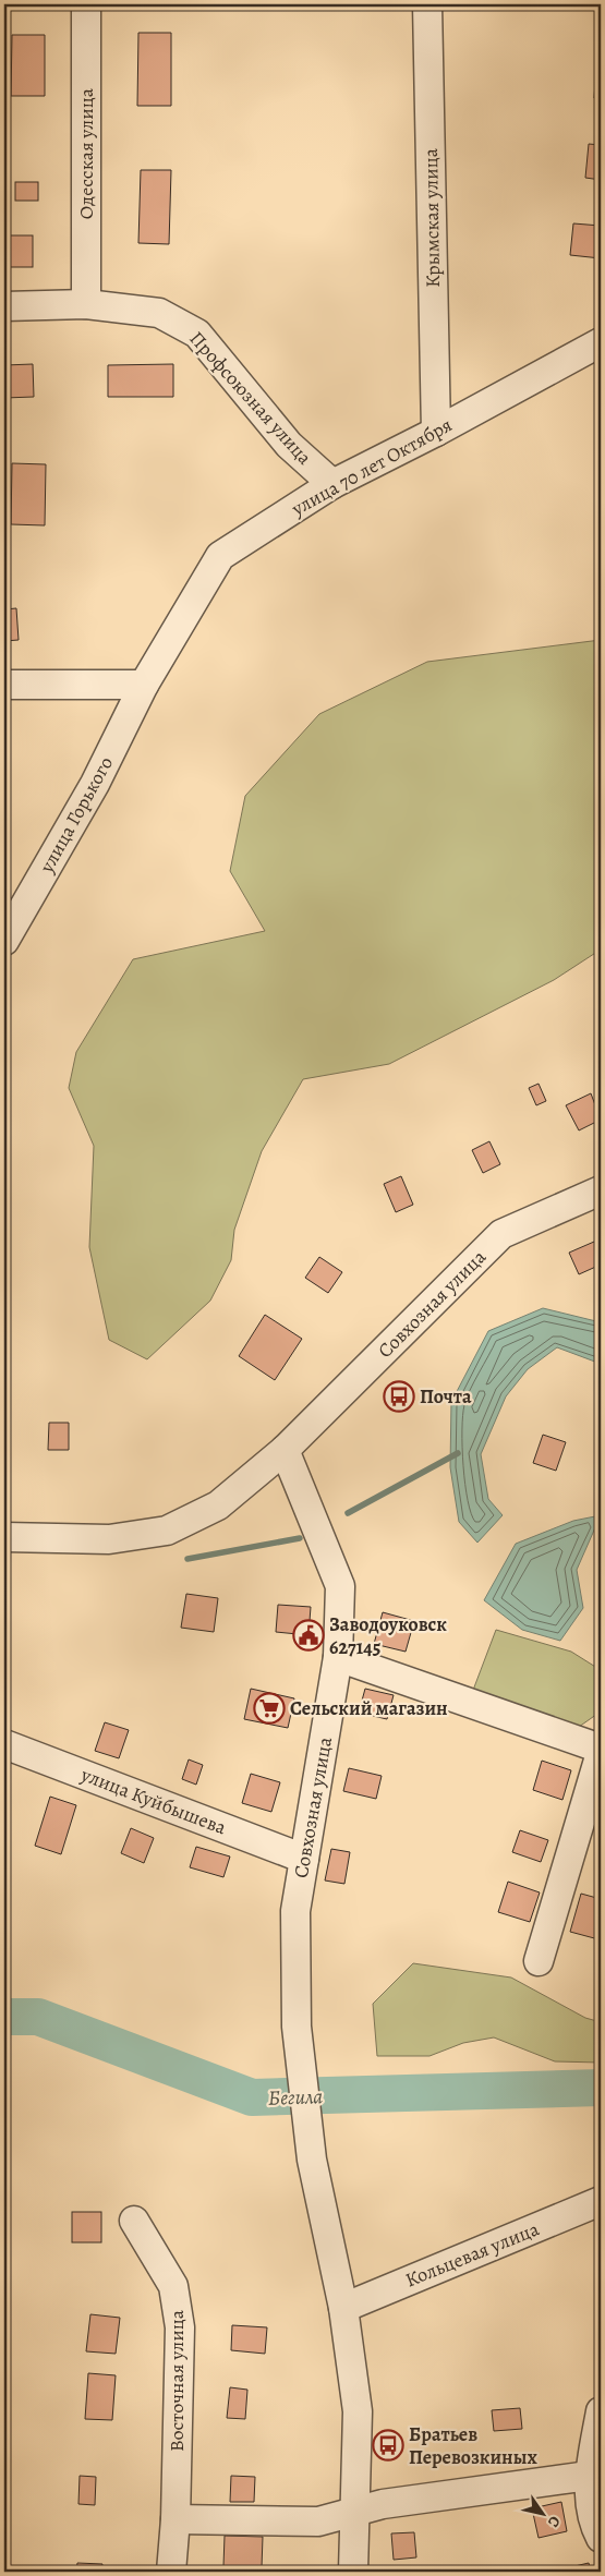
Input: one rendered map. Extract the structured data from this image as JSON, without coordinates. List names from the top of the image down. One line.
{"streets":{"street":["Одесская улица","Крымская улица","Профсоюзная улица","улица 70 лет Октября","улица Горького","Совхозная улица","улица Куйбышева","Кольцевая улица","Восточная улица"]},"crossings":[["Одесская улица","Профсоюзная улица"],["Крымская улица","улица 70 лет Октября"],["Профсоюзная улица","улица 70 лет Октября"],["улица 70 лет Октября","улица Горького"],["Совхозная улица","улица Куйбышева"],["Совхозная улица","Кольцевая улица"]],"water":["Бегила"],"places":{"bus stop":["Почта","Братьев Перевозкиных"],"public building":["Заводоуковск 627145"],"supermarket":["Сельский магазин"]},"north":"bottom right"}
